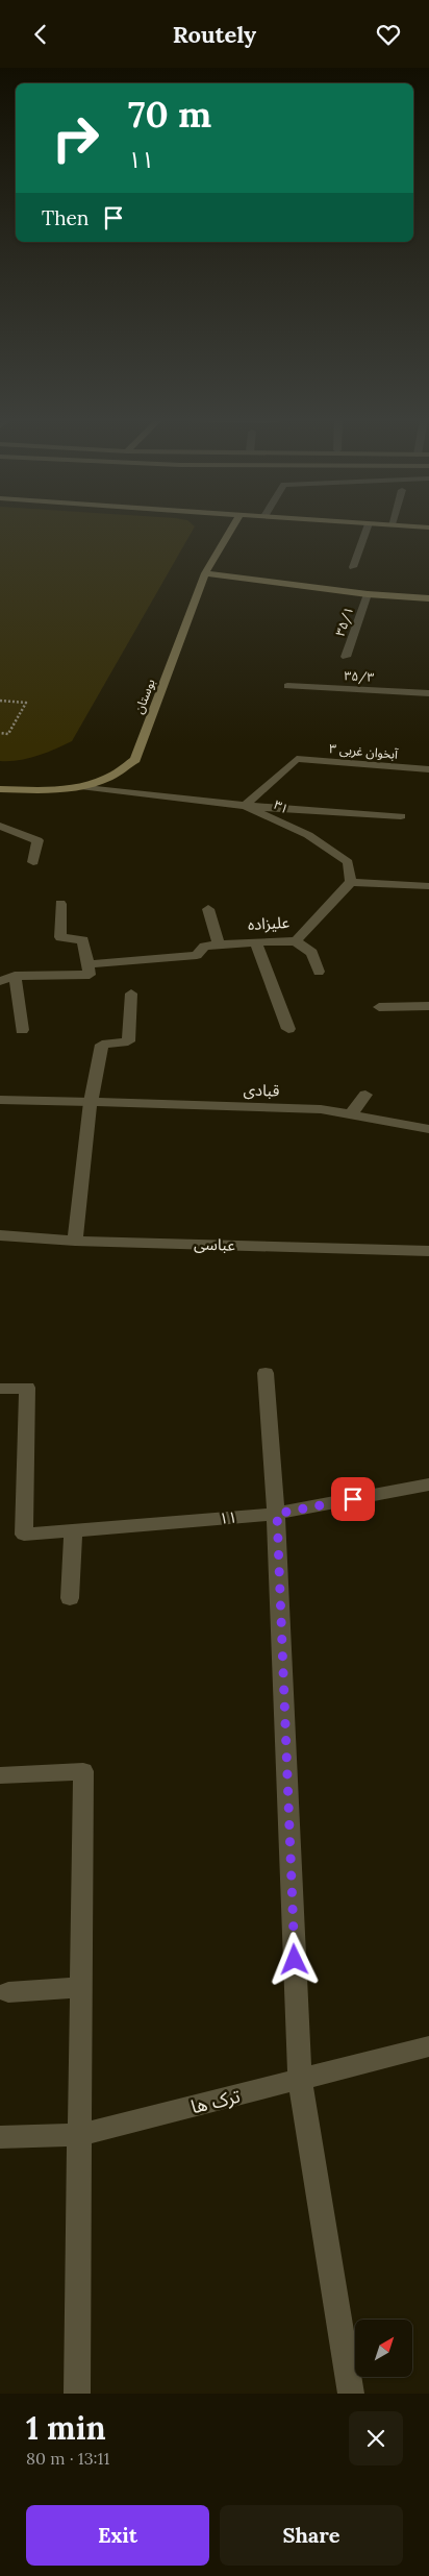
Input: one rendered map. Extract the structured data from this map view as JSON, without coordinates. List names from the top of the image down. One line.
{"streets":{"street":["۳۵/۱","۳۵/۳","بوستان","آبخوان غربی ۳","۳۱","علیزاده","قبادی","عباسی","۱۱","ترک ها"]},"crossings":[["آبخوان غربی ۳","۳۱"],["۳۱","علیزاده"]],"north":"top right","page":{"header":"Routely","turn":["70 m","۱۱"],"then":"Then","heading":["1 min","80 m · 13:11"],"buttons":["Exit","Share"]}}
